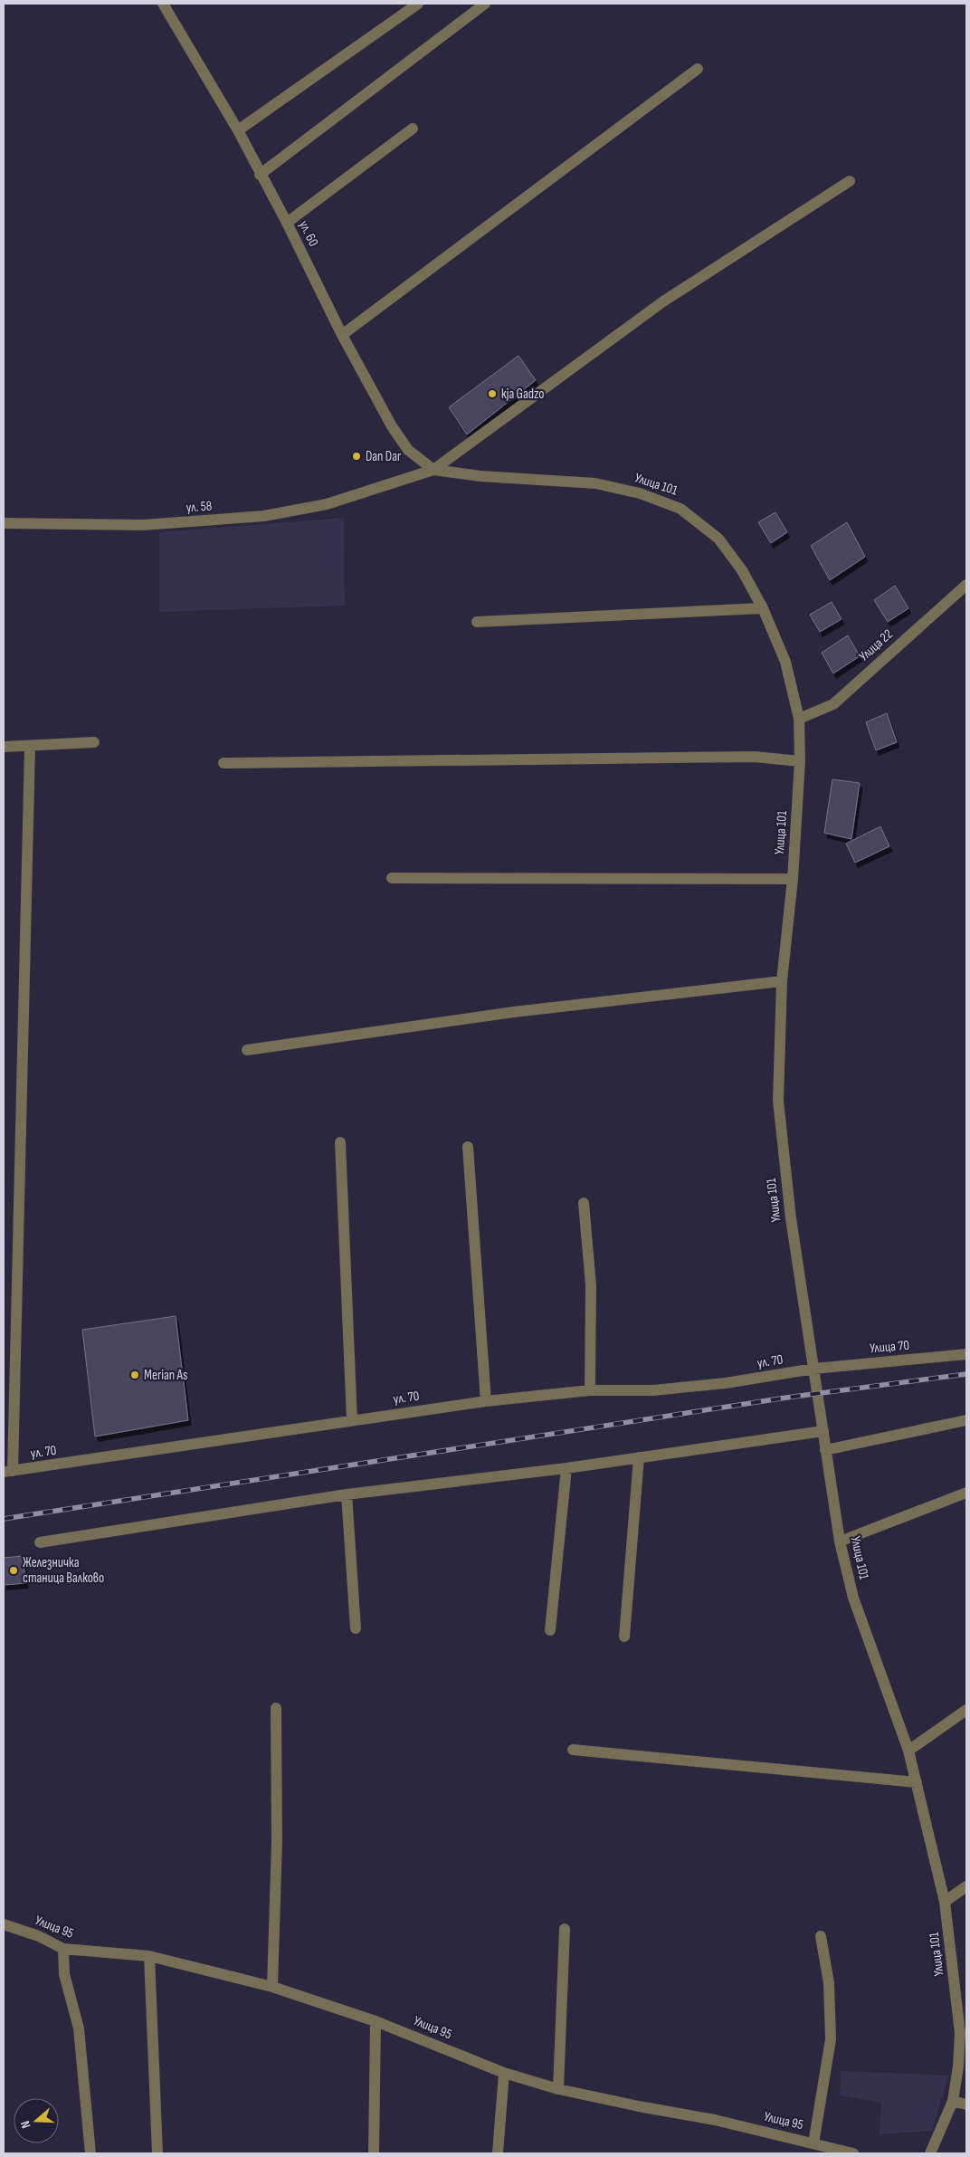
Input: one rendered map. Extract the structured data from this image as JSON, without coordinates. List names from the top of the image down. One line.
{"streets":{"street":["ул. 60","Улица 101","ул. 58","Улица 22","Улица 70","ул. 70","Улица 95"]},"crossings":[["ул. 60","Улица 101"],["ул. 60","ул. 58"],["Улица 101","ул. 58"],["Улица 101","Улица 22"],["Улица 101","Улица 70"],["Улица 101","ул. 70"],["Улица 70","ул. 70"]],"places":["kja Gadzo","Dan Dar","Merian As","Железничка станица Валково"],"north":"left"}
